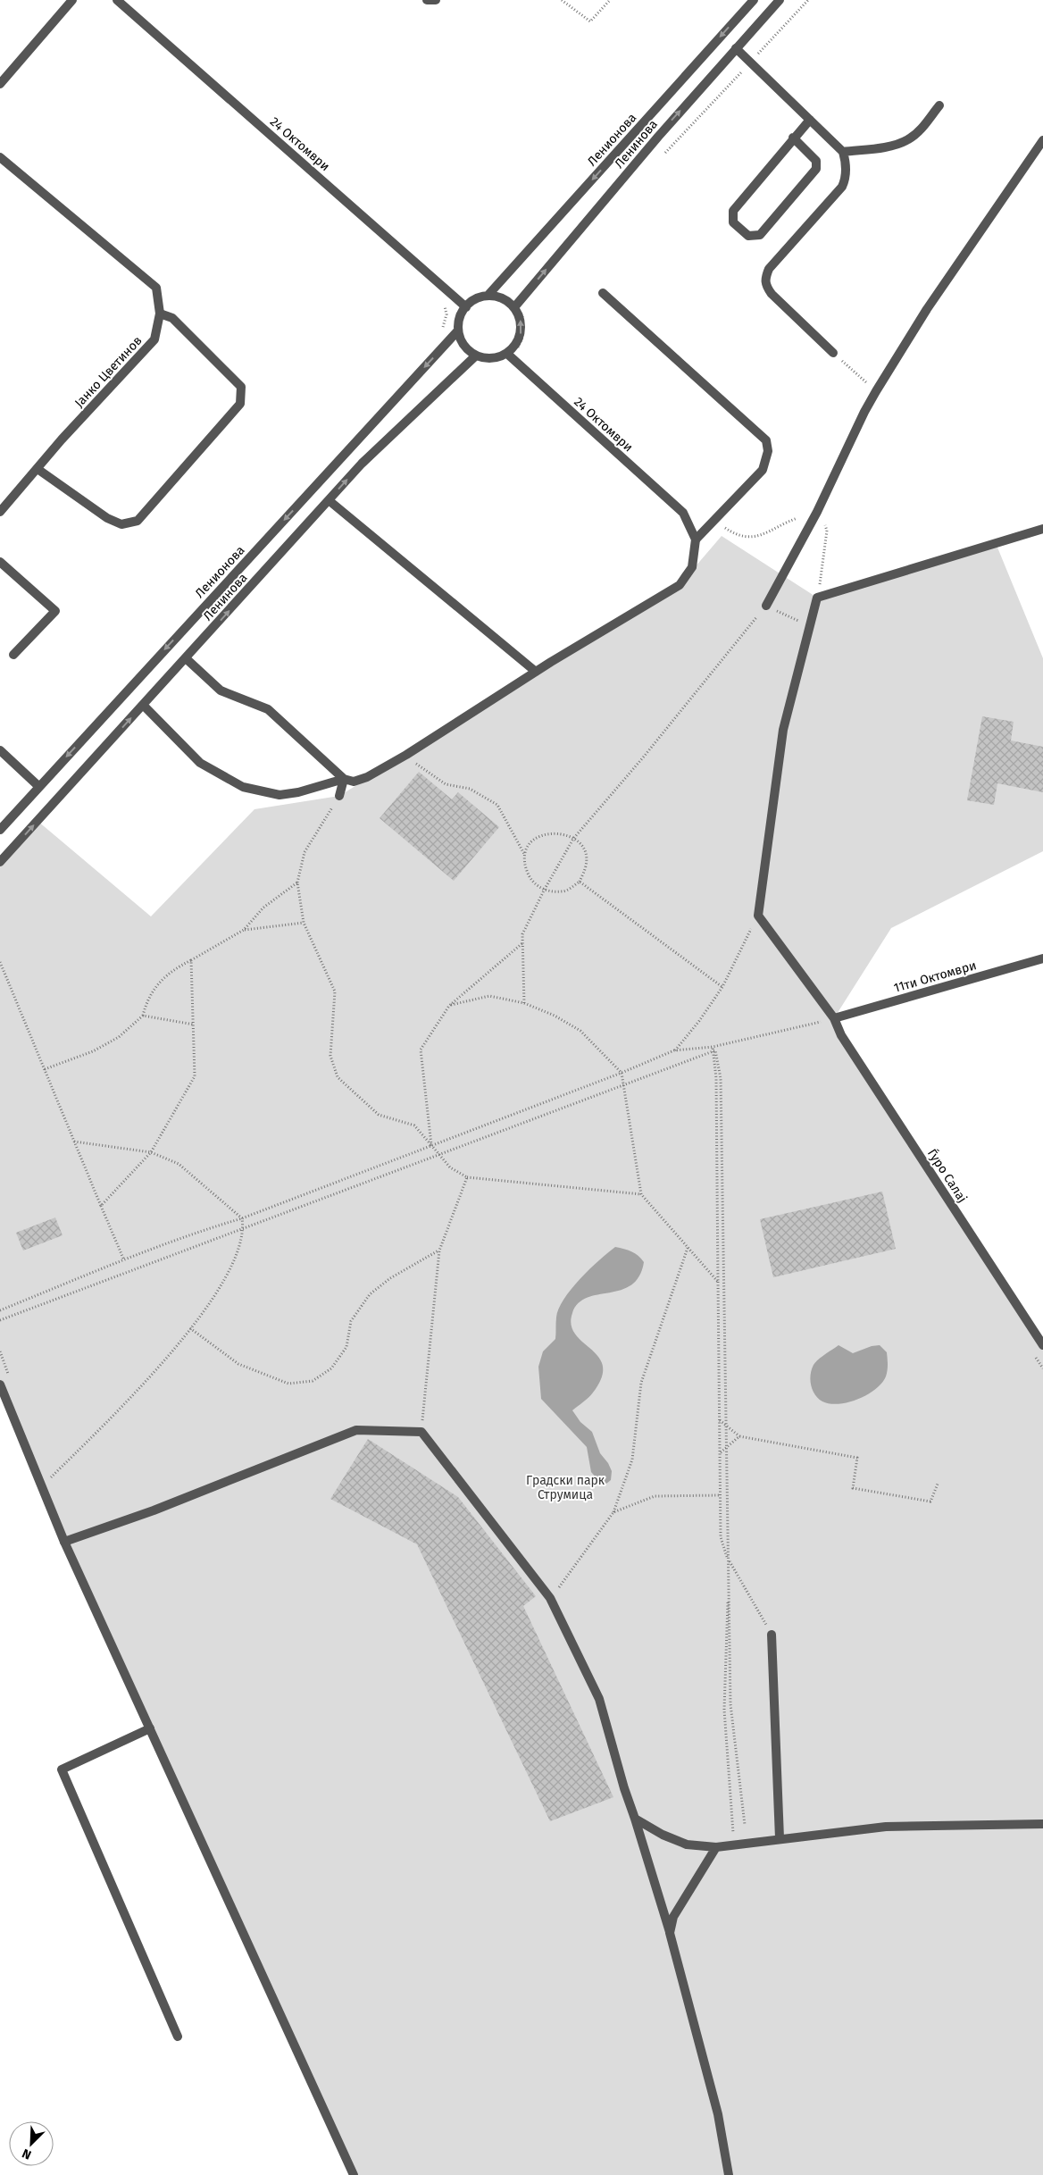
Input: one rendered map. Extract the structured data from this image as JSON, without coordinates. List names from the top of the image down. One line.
{"streets":{"street":["Ленионова","24 Октомври","Ленинова","Јанко Цветинов","11ти Октомври","Ѓуро Салај"]},"crossings":[["Ленионова","24 Октомври"],["Ленионова","Ленинова"],["24 Октомври","Ленинова"],["11ти Октомври","Ѓуро Салај"]],"one_way":["Ленионова","Ленинова"],"parks":["Градски парк Струмица"],"north":"bottom left"}
